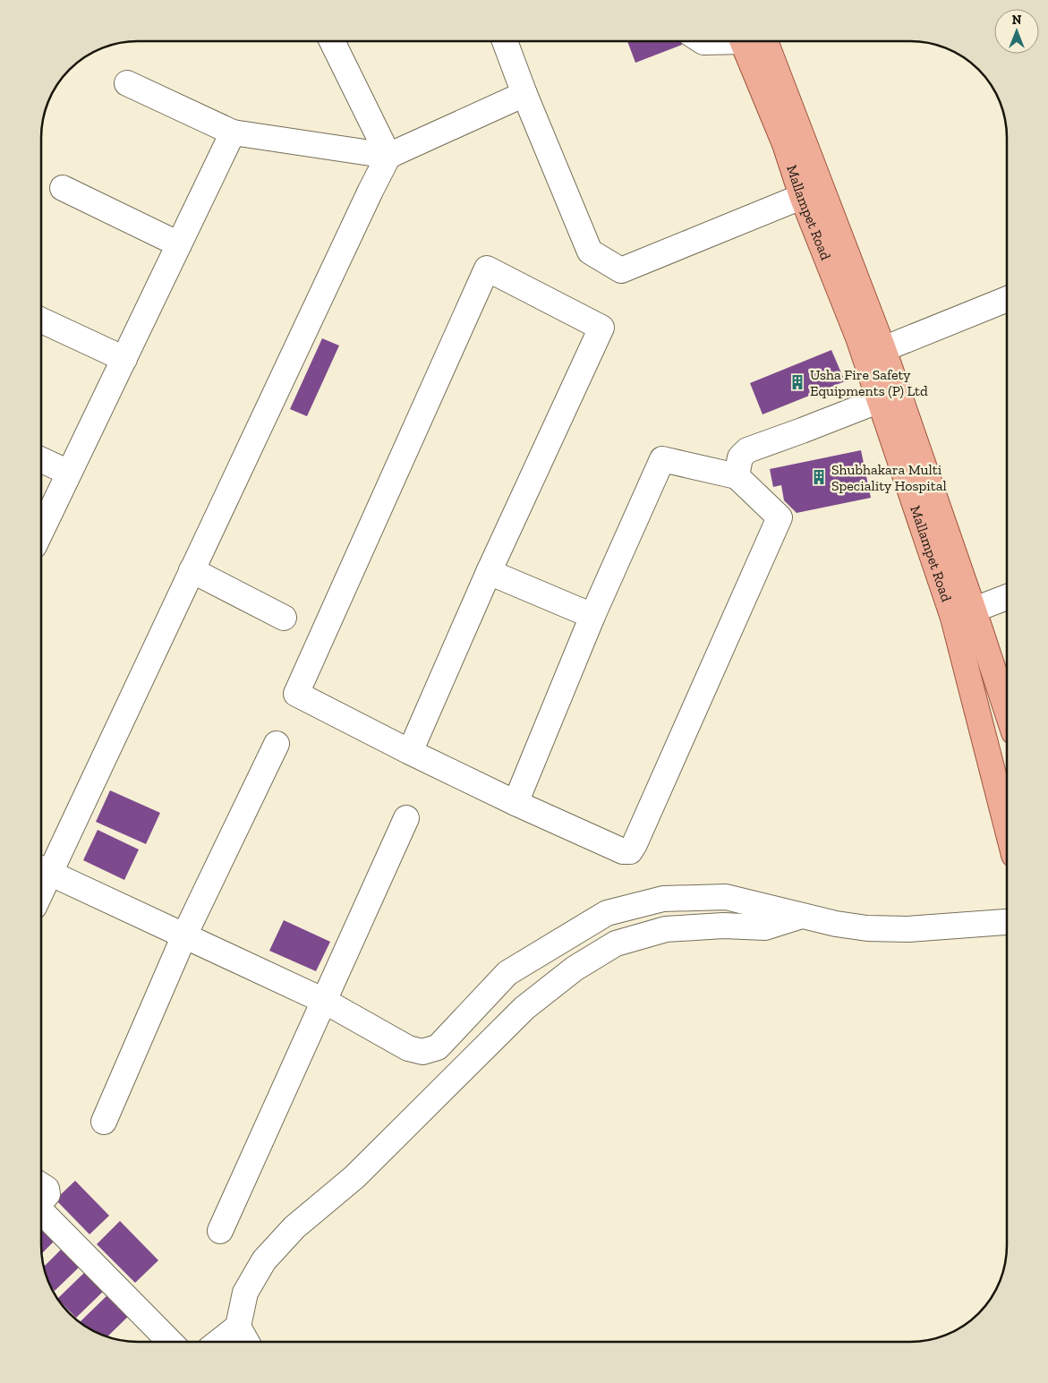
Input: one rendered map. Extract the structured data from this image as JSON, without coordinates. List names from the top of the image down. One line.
{"streets":{"main road":["Mallampet Road"]},"places":{"building":["Usha Fire Safety Equipments (P) Ltd","Shubhakara Multi Speciality Hospital"]},"north":"top"}
